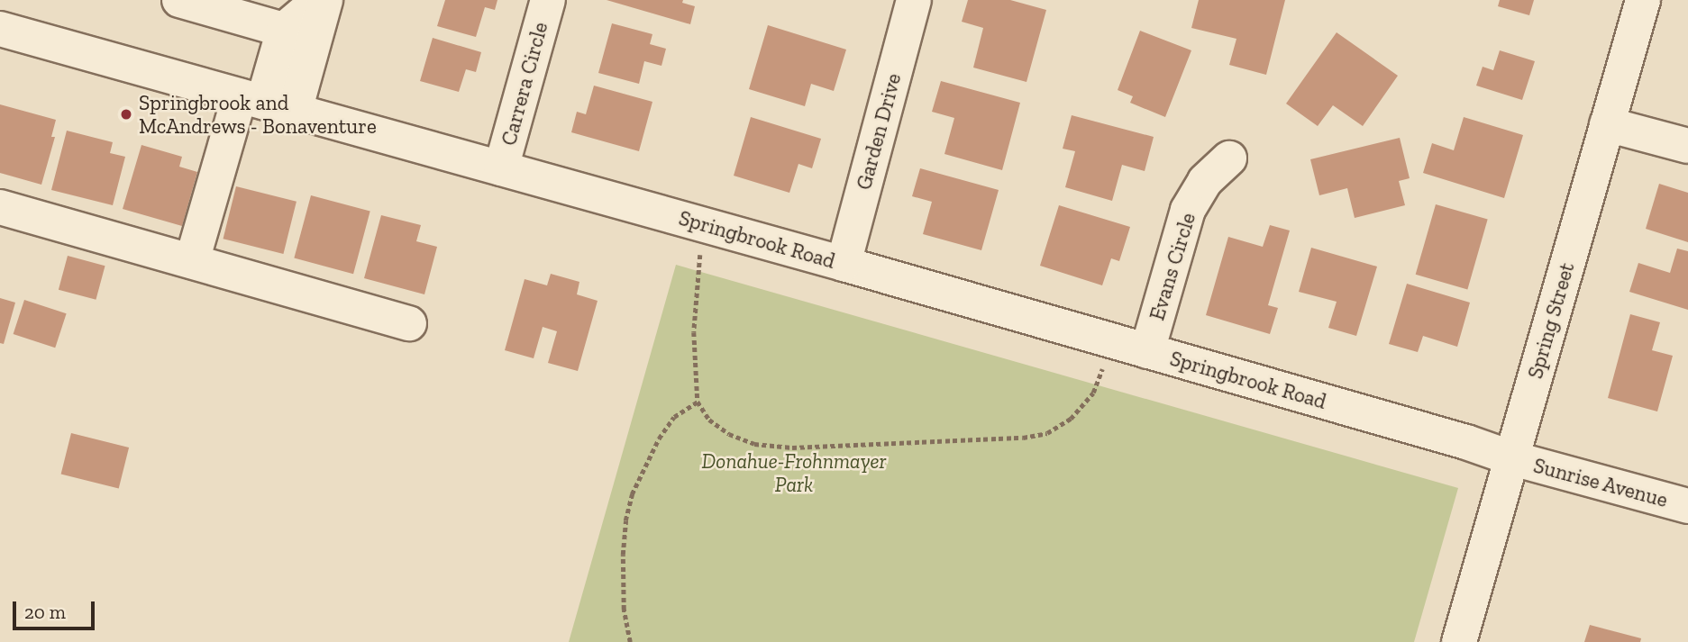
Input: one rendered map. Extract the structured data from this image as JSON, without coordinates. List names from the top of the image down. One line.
{"streets":{"street":["Carrera Circle","Garden Drive","Springbrook Road","Evans Circle","Spring Street","Sunrise Avenue"]},"crossings":[["Carrera Circle","Springbrook Road"],["Garden Drive","Springbrook Road"],["Springbrook Road","Evans Circle"],["Springbrook Road","Spring Street"],["Springbrook Road","Sunrise Avenue"],["Spring Street","Sunrise Avenue"]],"parks":["Donahue-Frohnmayer Park"],"places":["Springbrook and McAndrews - Bonaventure"],"scale_bar":"20 m"}
